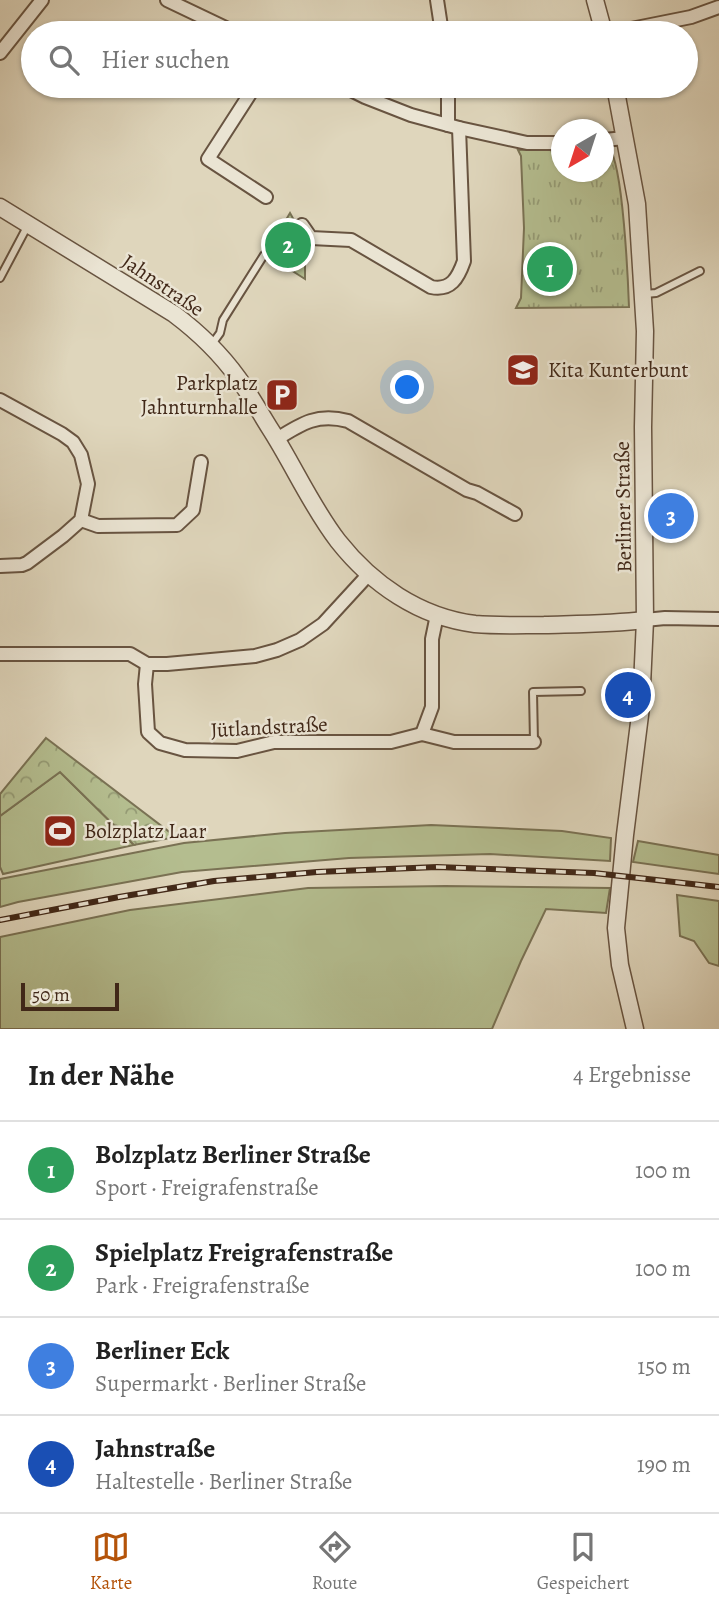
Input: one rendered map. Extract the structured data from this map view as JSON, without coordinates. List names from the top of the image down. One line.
{"streets":{"street":["Jahnstraße","Berliner Straße","Jütlandstraße"]},"crossings":[["Jahnstraße","Berliner Straße"]],"places":{"school or university":["Kita Kunterbunt"],"parking":["Parkplatz Jahnturnhalle"],"sports":["Bolzplatz Laar"]},"scale_bar":"50 m","north":"bottom left","page":{"search":"Hier suchen","pins":["2","1","3","4"],"scale":"50 m","heading":["In der Nähe","4 Ergebnisse"],"list":[{"mark":"1","name":"Bolzplatz Berliner Straße","note":"Sport · Freigrafenstraße","value":"100 m"},{"mark":"2","name":"Spielplatz Freigrafenstraße","note":"Park · Freigrafenstraße","value":"100 m"},{"mark":"3","name":"Berliner Eck","note":"Supermarkt · Berliner Straße","value":"150 m"},{"mark":"4","name":"Jahnstraße","note":"Haltestelle · Berliner Straße","value":"190 m"}],"nav":["Karte","Route","Gespeichert"]}}
